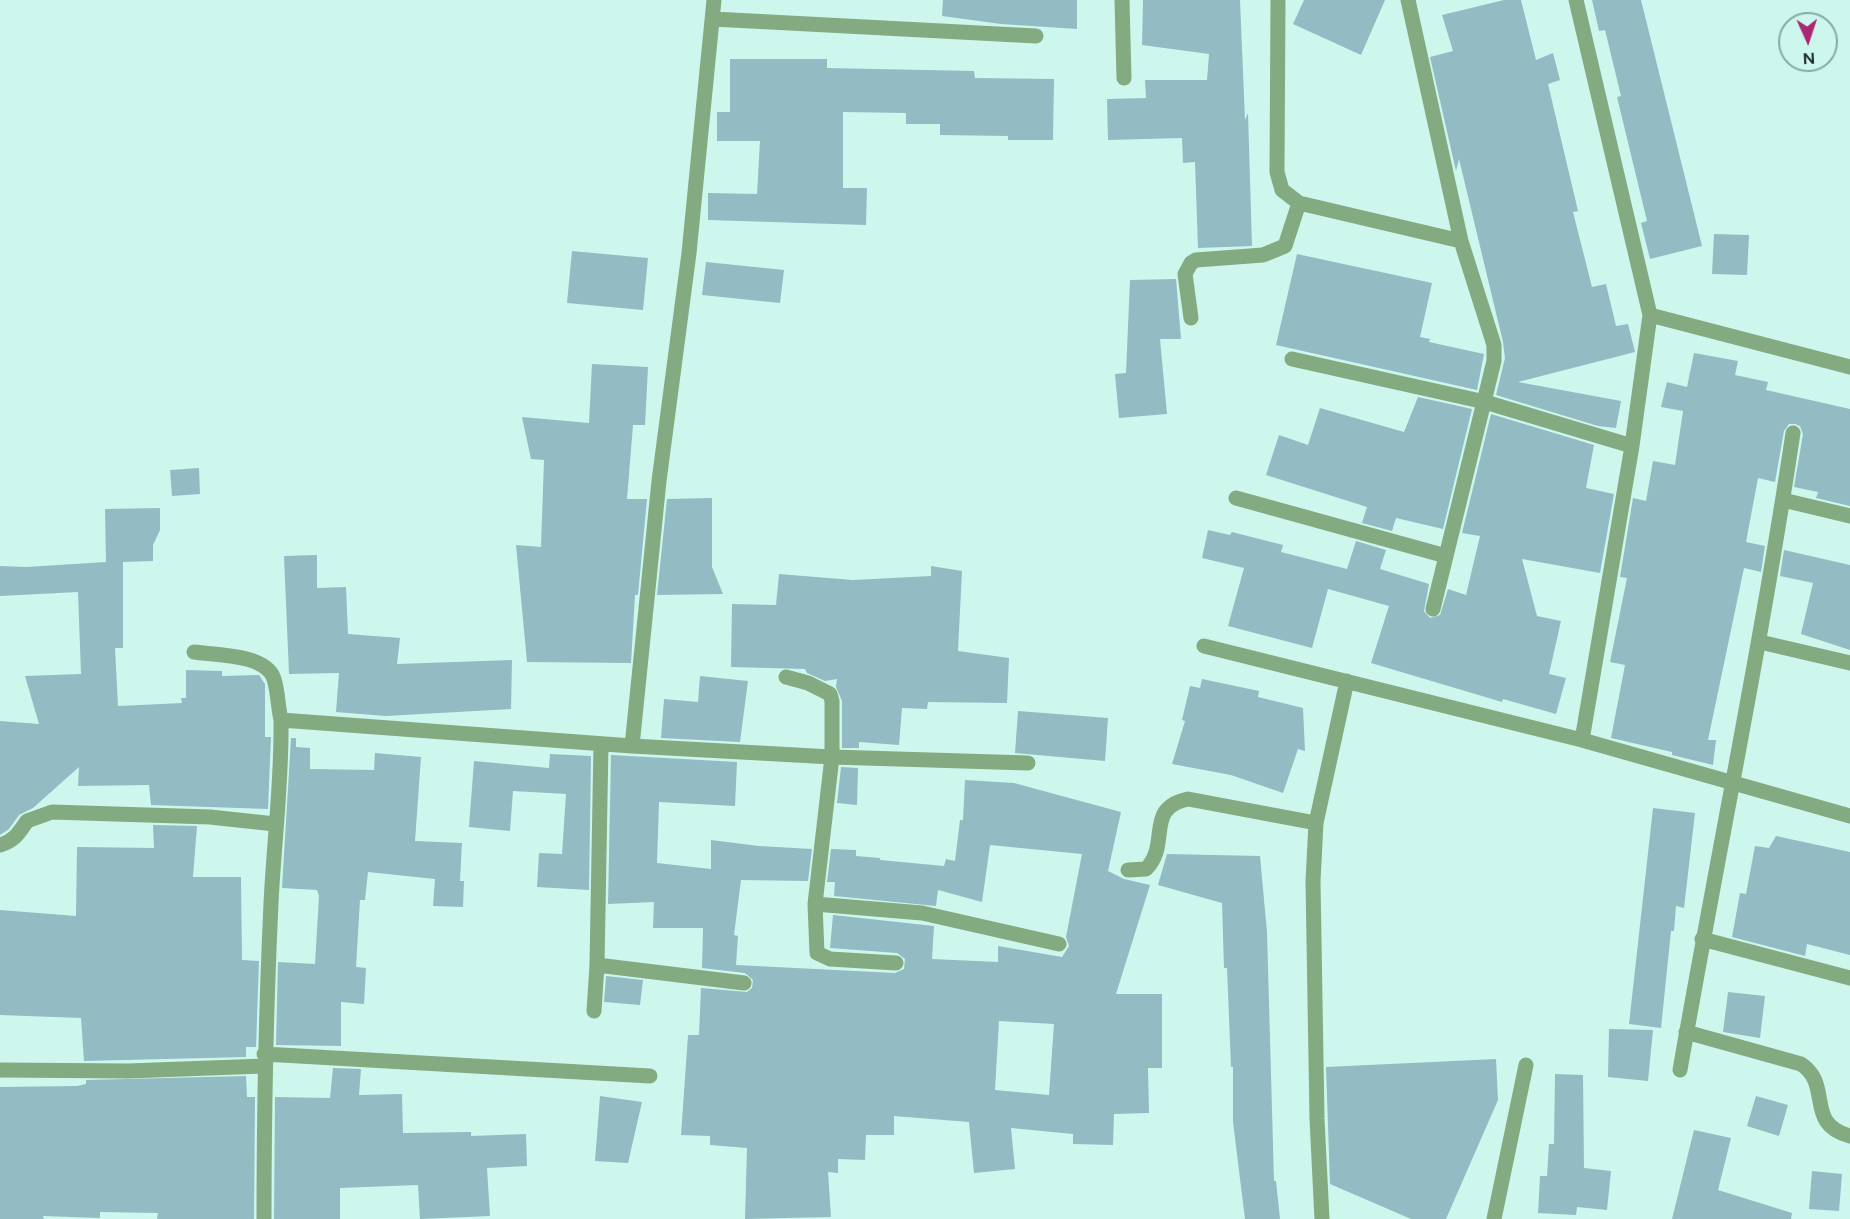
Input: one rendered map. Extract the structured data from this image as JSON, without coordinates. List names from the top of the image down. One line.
{"north":"bottom"}
